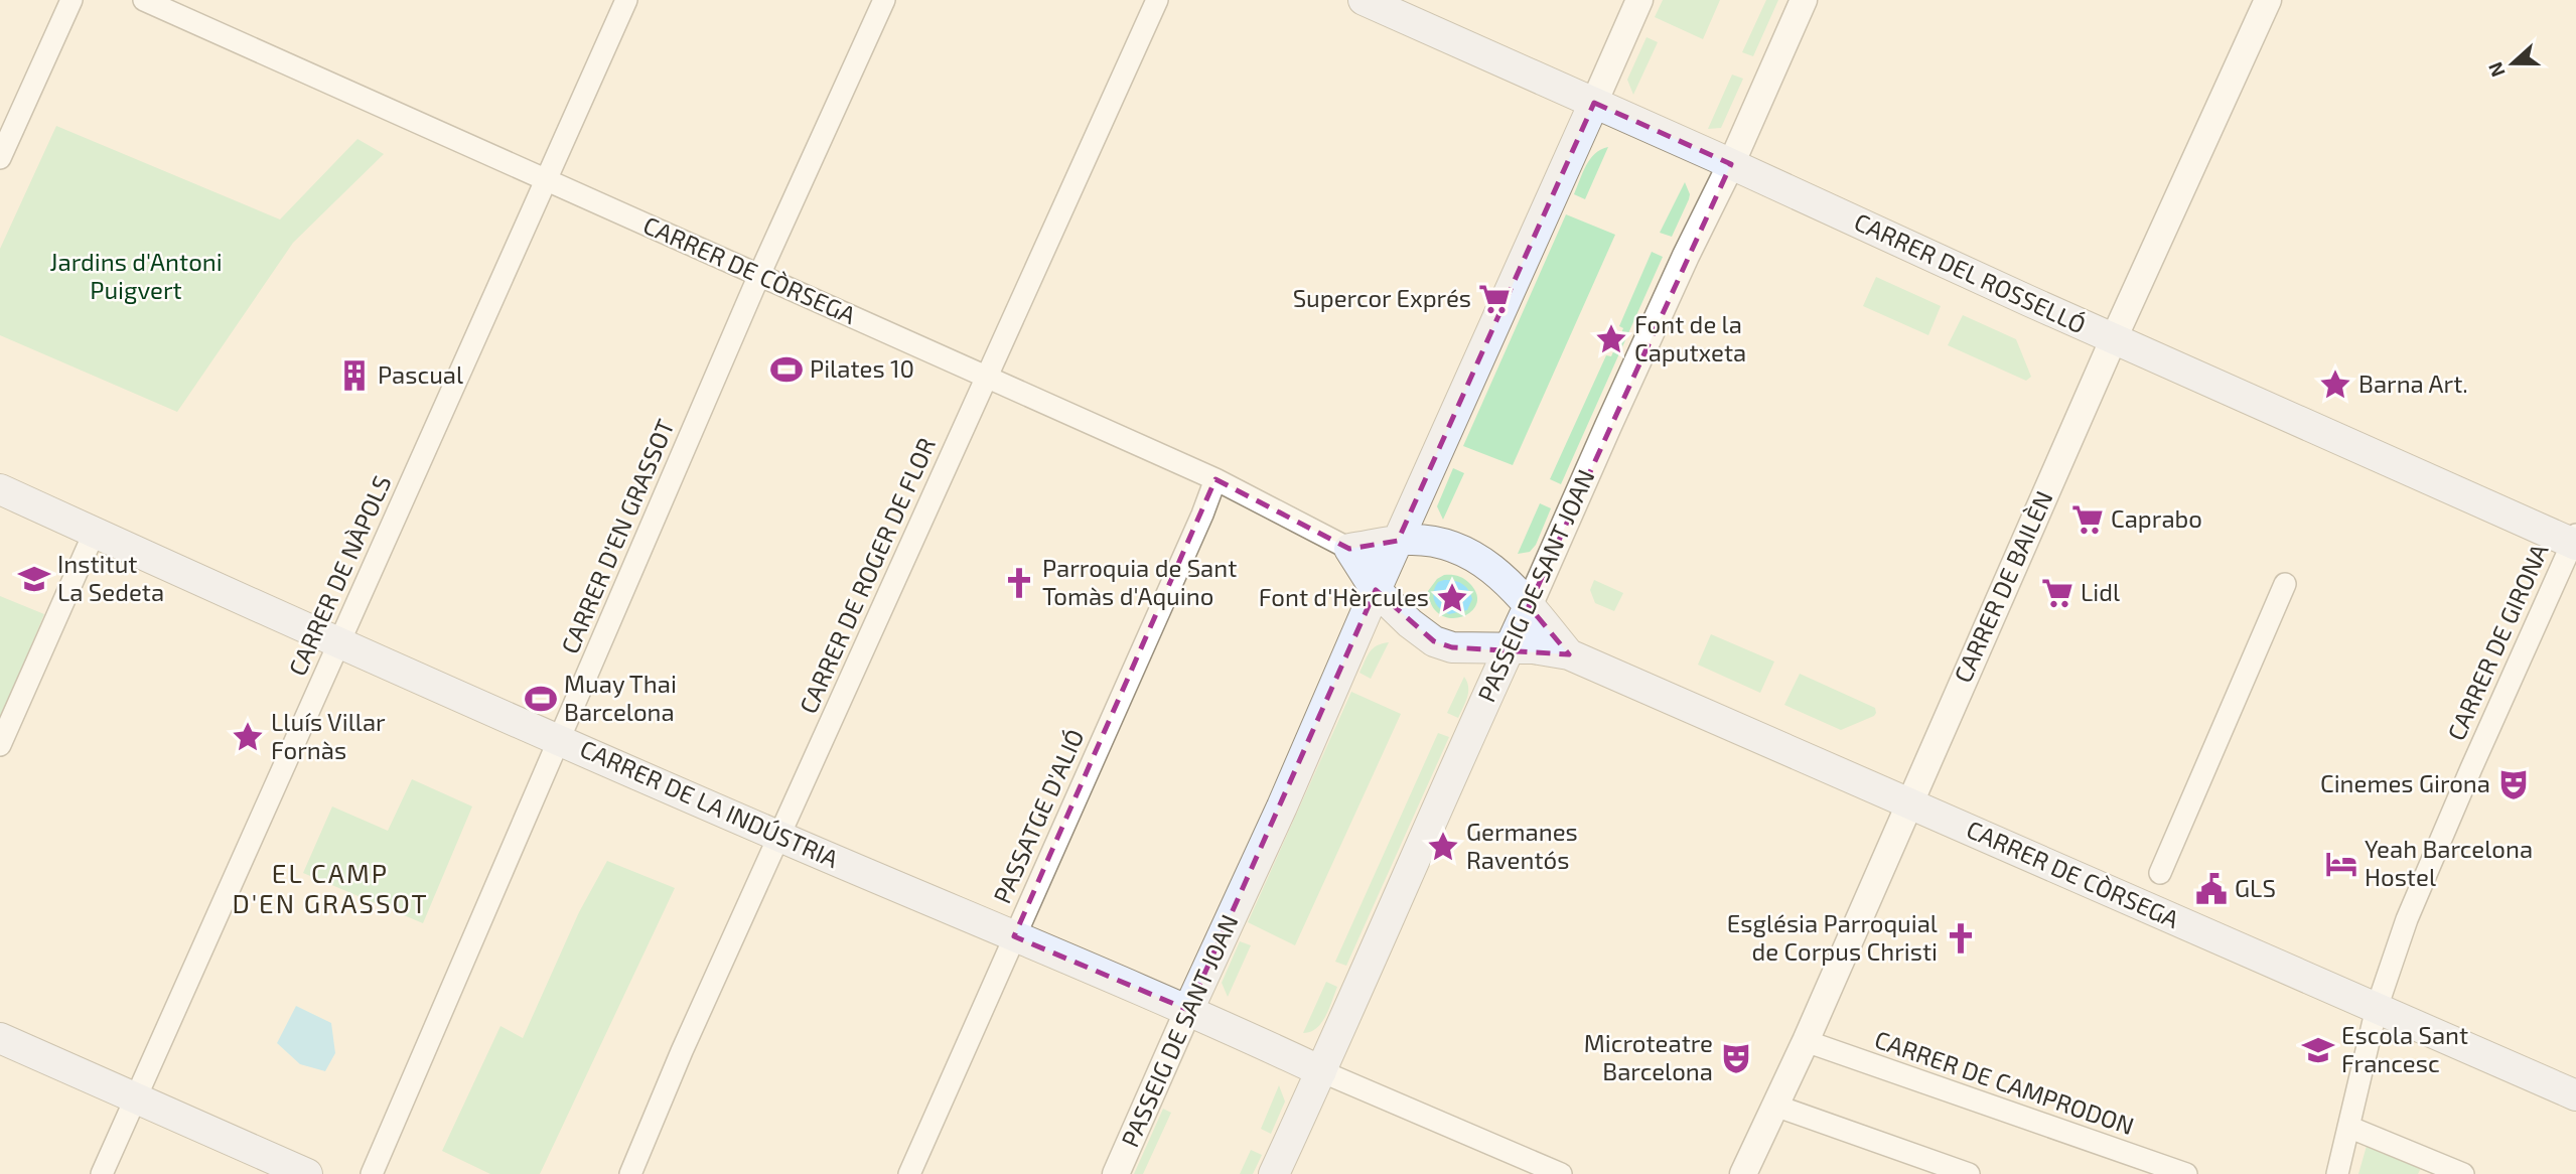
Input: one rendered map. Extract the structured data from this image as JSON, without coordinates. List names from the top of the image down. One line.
{"streets":{"main road":["CARRER DE CÒRSEGA","CARRER DEL ROSSELLÓ","PASSEIG DE SANT JOAN","CARRER DE LA INDÚSTRIA"],"street":["CARRER D'EN GRASSOT","CARRER DE NÀPOLS","CARRER DE ROGER DE FLOR","CARRER DE BAILÈN","CARRER DE GIRONA","PASSATGE D'ALIÓ","CARRER DE CAMPRODON"]},"crossings":[["CARRER DE CÒRSEGA","CARRER D'EN GRASSOT"],["CARRER DE CÒRSEGA","CARRER DE NÀPOLS"],["CARRER DE CÒRSEGA","CARRER DE ROGER DE FLOR"],["CARRER DE CÒRSEGA","CARRER DE BAILÈN"],["CARRER DE CÒRSEGA","CARRER DE GIRONA"],["CARRER DE CÒRSEGA","PASSATGE D'ALIÓ"],["CARRER DEL ROSSELLÓ","PASSEIG DE SANT JOAN"],["CARRER DEL ROSSELLÓ","CARRER DE BAILÈN"],["CARRER DEL ROSSELLÓ","CARRER DE GIRONA"],["CARRER D'EN GRASSOT","CARRER DE LA INDÚSTRIA"],["CARRER DE NÀPOLS","CARRER DE LA INDÚSTRIA"],["CARRER DE ROGER DE FLOR","CARRER DE LA INDÚSTRIA"],["PASSEIG DE SANT JOAN","CARRER DE LA INDÚSTRIA"],["CARRER DE BAILÈN","CARRER DE CAMPRODON"],["CARRER DE LA INDÚSTRIA","PASSATGE D'ALIÓ"]],"districts":["EL CAMP D'EN GRASSOT"],"parks":["Jardins d'Antoni Puigvert"],"places":{"supermarket":["Supercor Exprés","Caprabo","Lidl"],"place":["Font de la Caputxeta","Barna Art.","Font d'Hèrcules","Lluís Villar Fornàs","Germanes Raventós"],"sports":["Pilates 10","Muay Thai Barcelona"],"building":["Pascual"],"school or university":["Institut La Sedeta","Escola Sant Francesc"],"church":["Parroquia de Sant Tomàs d'Aquino","Església Parroquial de Corpus Christi"],"theatre":["Cinemes Girona","Microteatre Barcelona"],"hotel":["Yeah Barcelona Hostel"],"public building":["GLS"]},"north":"left"}
